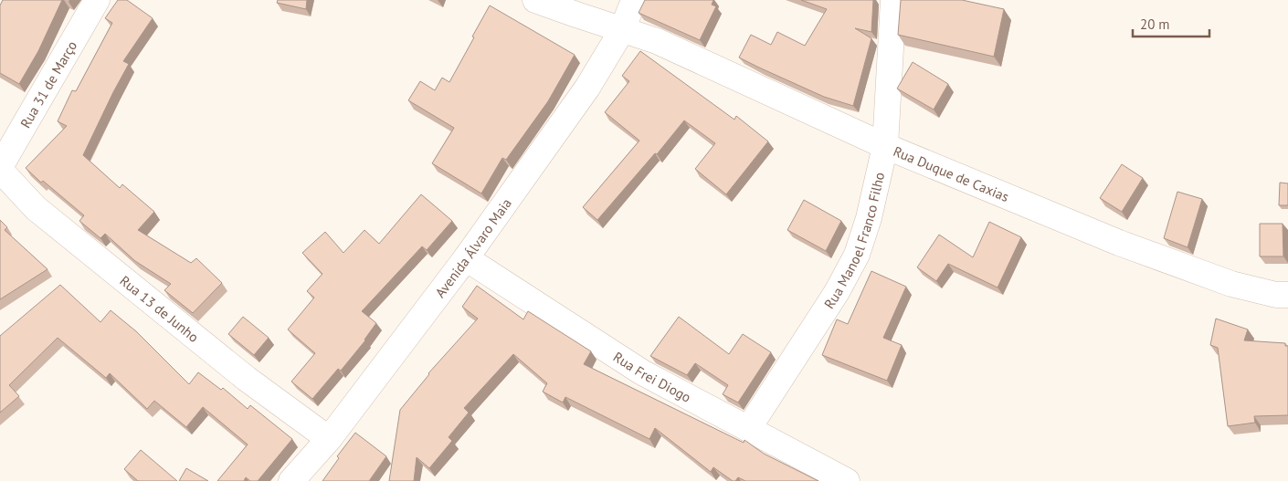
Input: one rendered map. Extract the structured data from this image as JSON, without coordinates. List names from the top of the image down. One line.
{"streets":{"street":["Rua 31 de Março","Rua Duque de Caxias","Rua Manoel Franco Filho","Avenida Álvaro Maia","Rua 13 de Junho","Rua Frei Diogo"]},"crossings":[["Rua 31 de Março","Rua 13 de Junho"],["Rua Duque de Caxias","Rua Manoel Franco Filho"],["Rua Duque de Caxias","Avenida Álvaro Maia"],["Rua Manoel Franco Filho","Rua Frei Diogo"],["Avenida Álvaro Maia","Rua 13 de Junho"],["Avenida Álvaro Maia","Rua Frei Diogo"]],"scale_bar":"20 m"}
